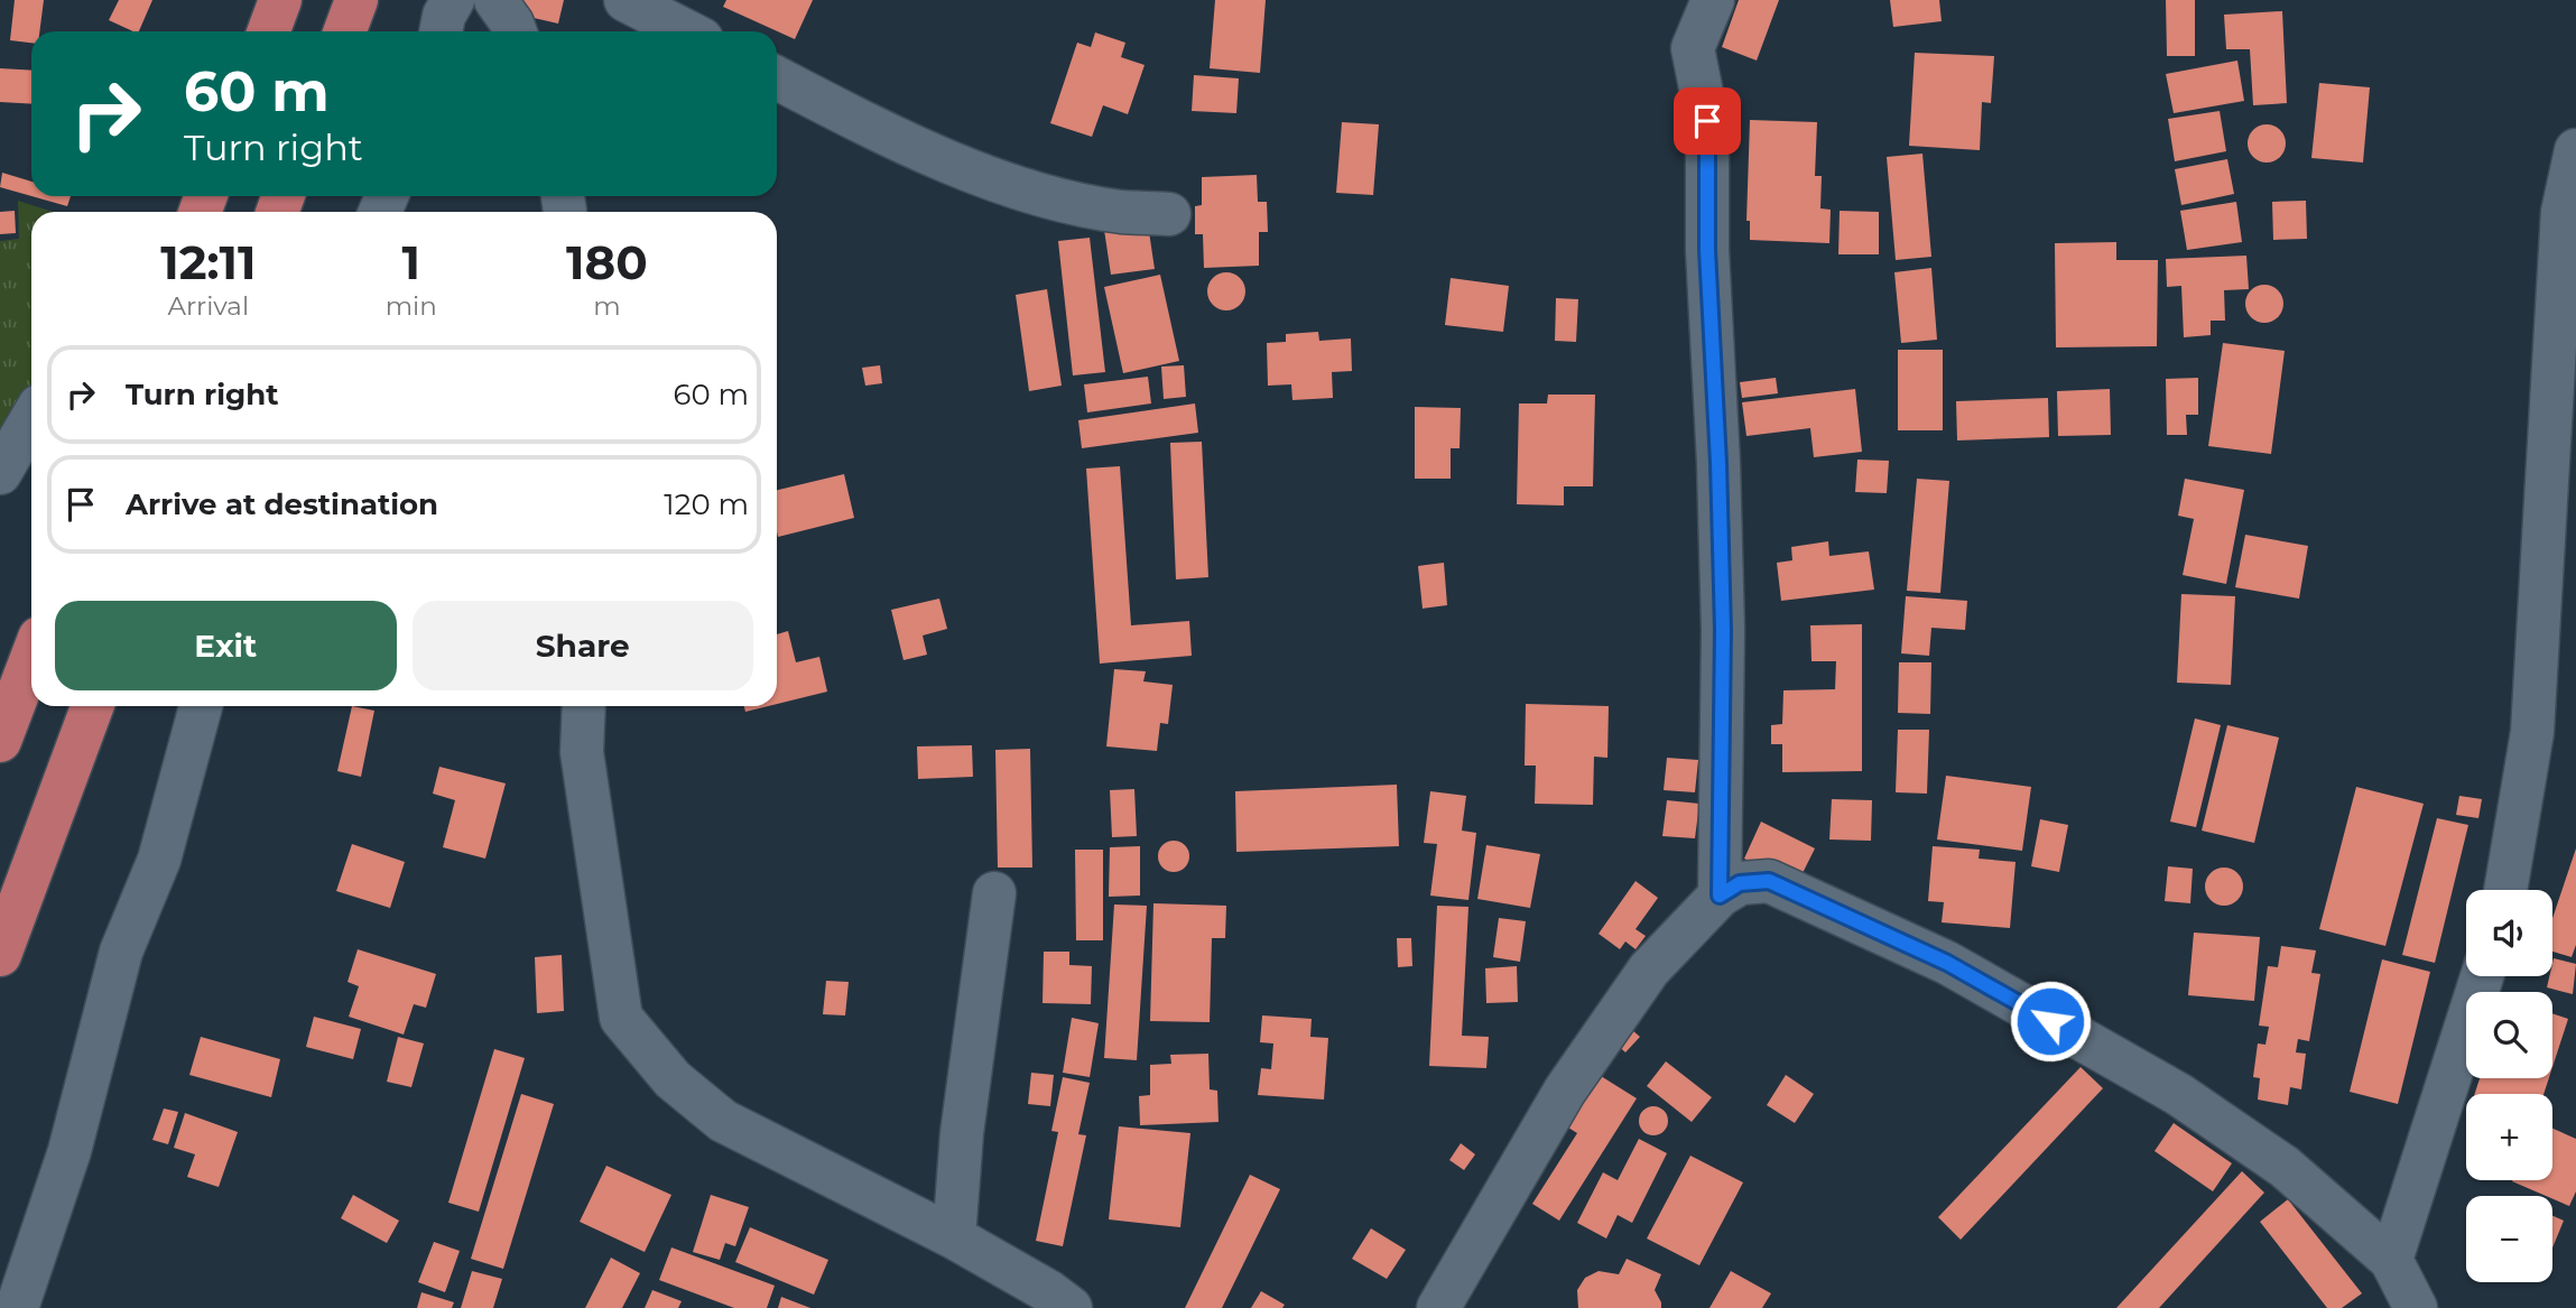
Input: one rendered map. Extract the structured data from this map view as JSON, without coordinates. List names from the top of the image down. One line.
{"page":{"turn":["60 m","Turn right"],"eta":["12:11","Arrival","1","min","180","m"],"list":[{"name":"Turn right","value":"60 m"},{"name":"Arrive at destination","value":"120 m"}],"buttons":["Exit","Share"],"map_buttons":["+","−"]}}
